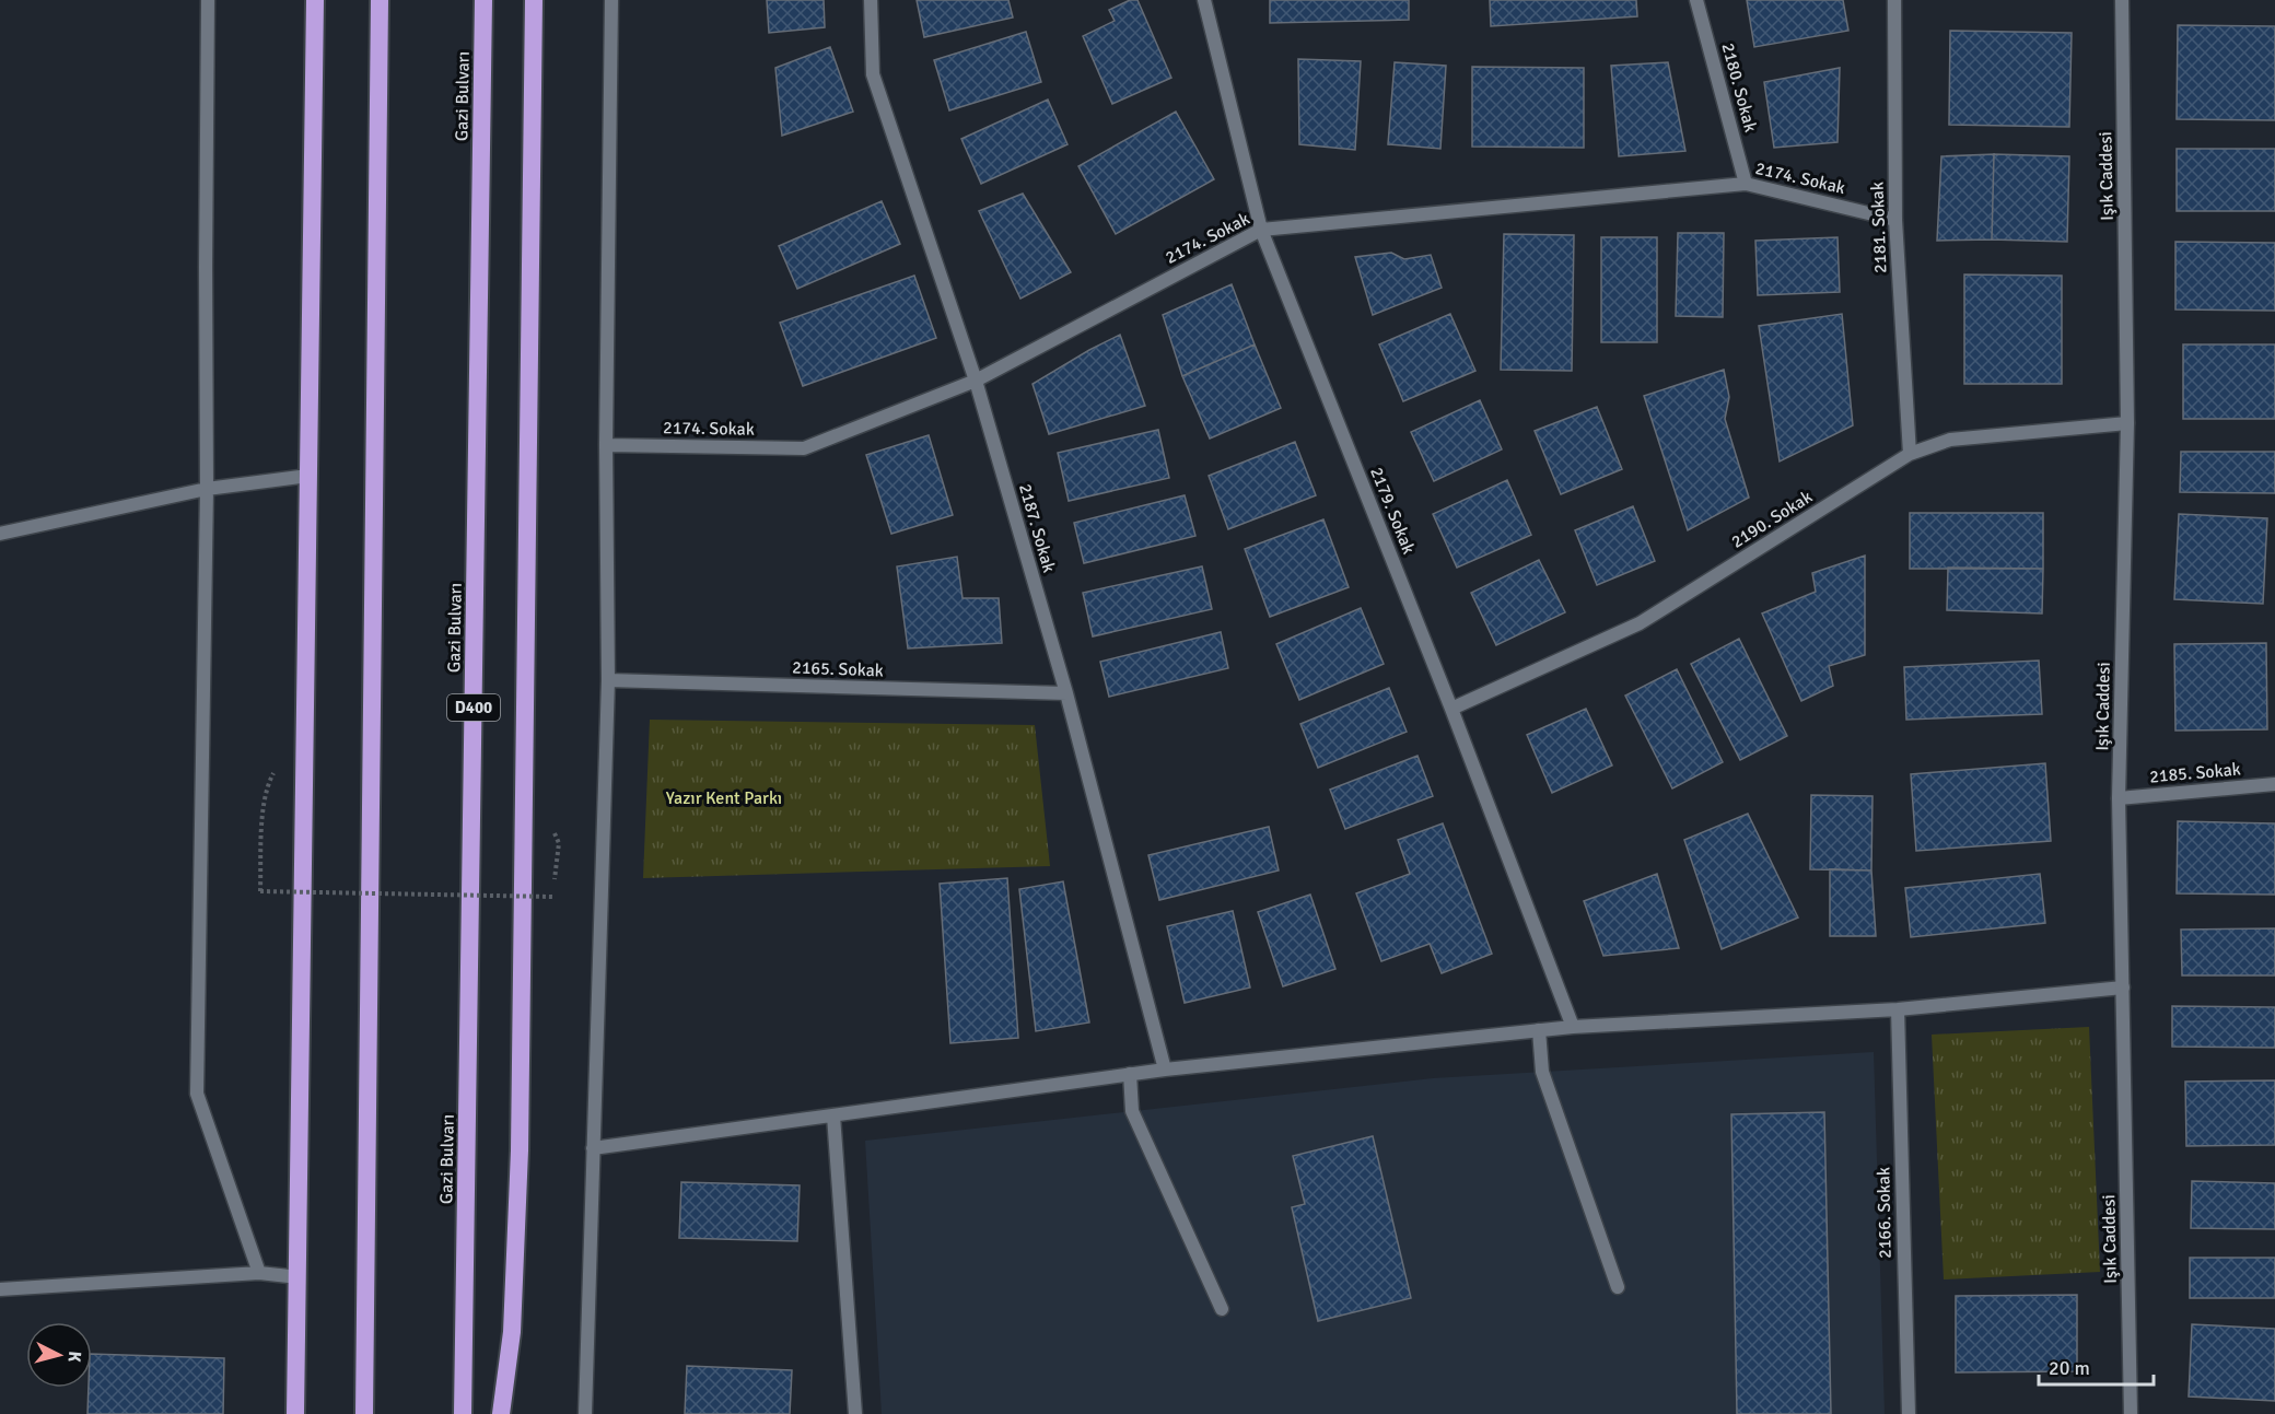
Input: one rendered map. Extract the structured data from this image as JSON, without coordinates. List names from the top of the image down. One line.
{"streets":{"highway":["Gazi Bulvarı","D400"],"street":["2180. Sokak","Işık Caddesi","2174. Sokak","2181. Sokak","2179. Sokak","2190. Sokak","2187. Sokak","2165. Sokak","2185. Sokak","2166. Sokak"]},"crossings":[["2180. Sokak","2174. Sokak"],["Işık Caddesi","2190. Sokak"],["Işık Caddesi","2185. Sokak"],["2174. Sokak","2181. Sokak"],["2174. Sokak","2179. Sokak"],["2174. Sokak","2187. Sokak"],["2181. Sokak","2190. Sokak"],["2179. Sokak","2190. Sokak"],["2187. Sokak","2165. Sokak"]],"parks":["Yazır Kent Parkı"],"scale_bar":"20 m","north":"right"}
